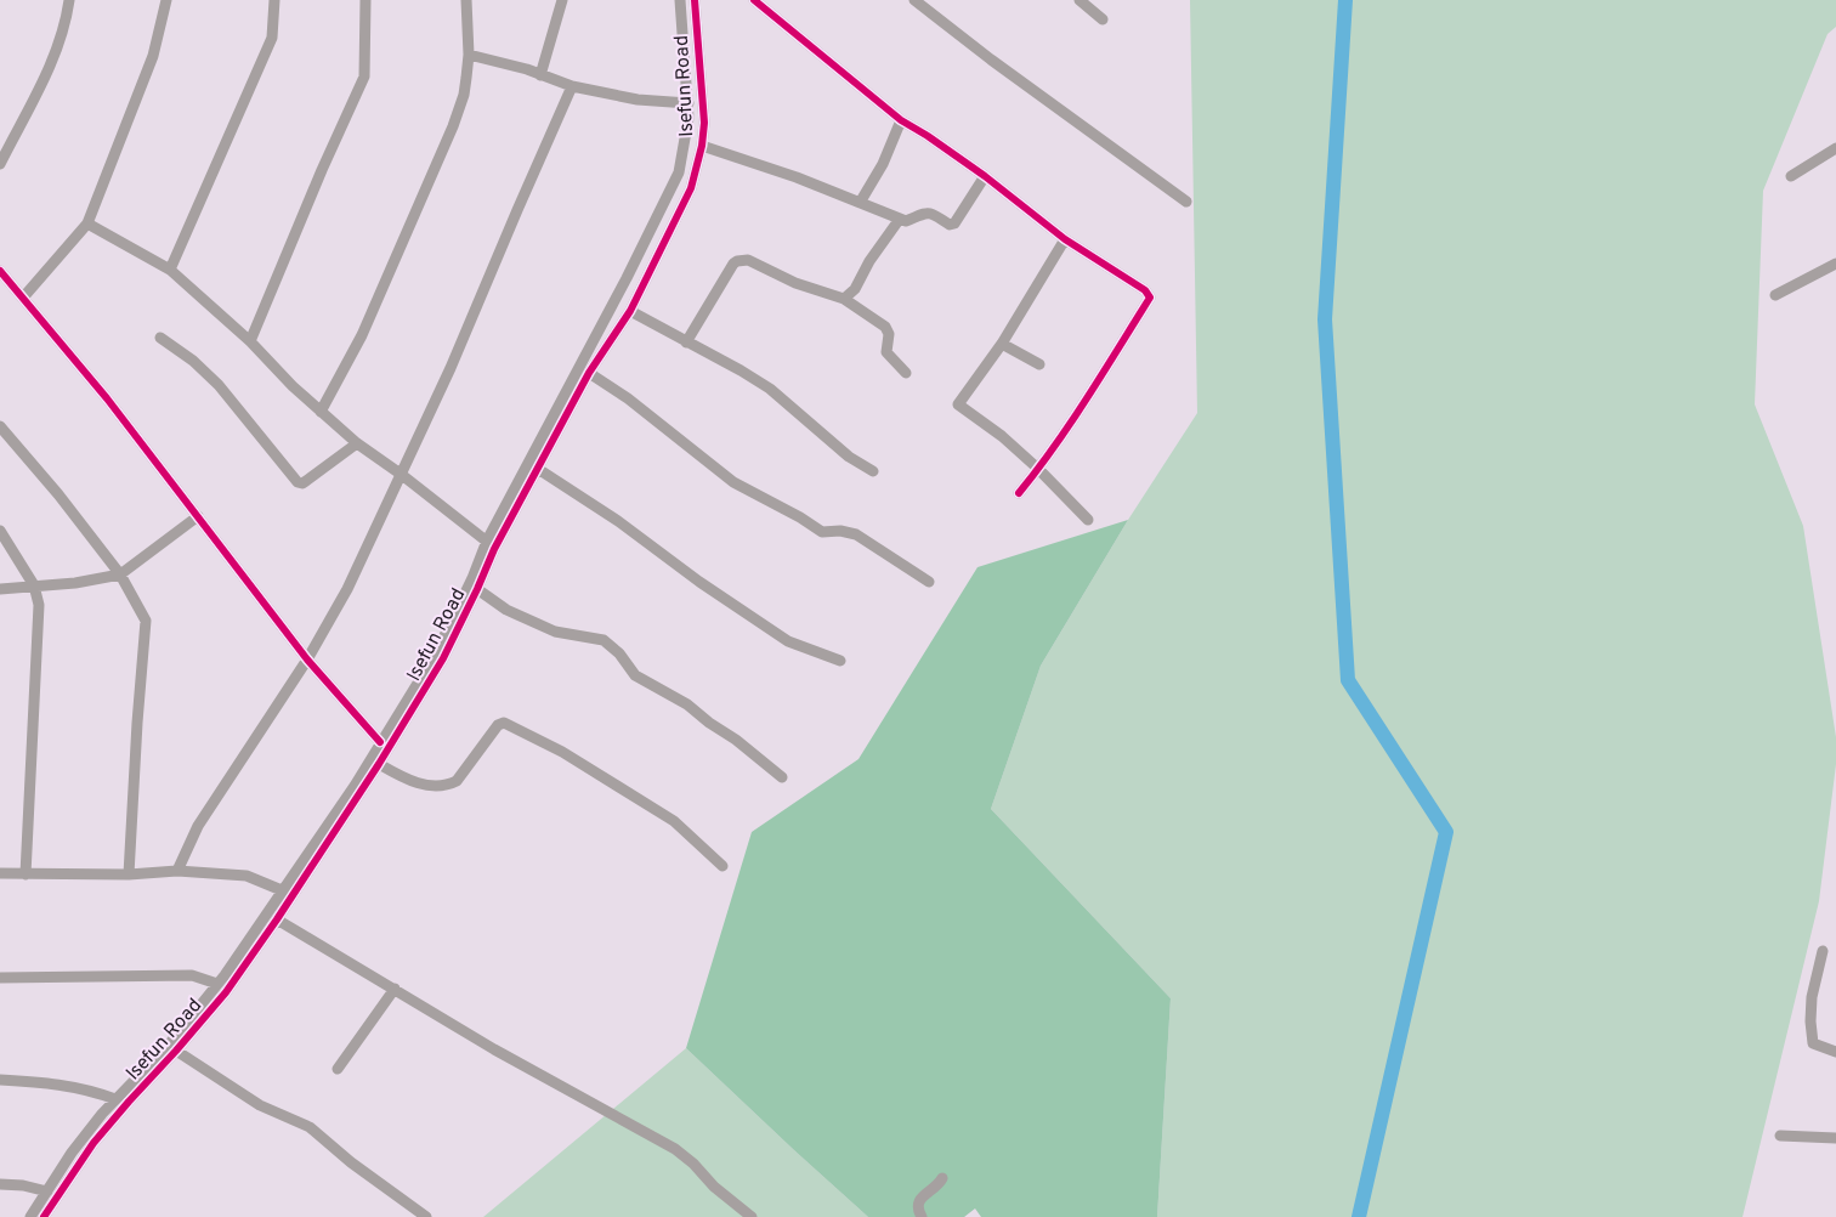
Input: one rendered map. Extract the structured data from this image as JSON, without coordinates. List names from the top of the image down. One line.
{"streets":{"street":["Isefun Road"]}}
